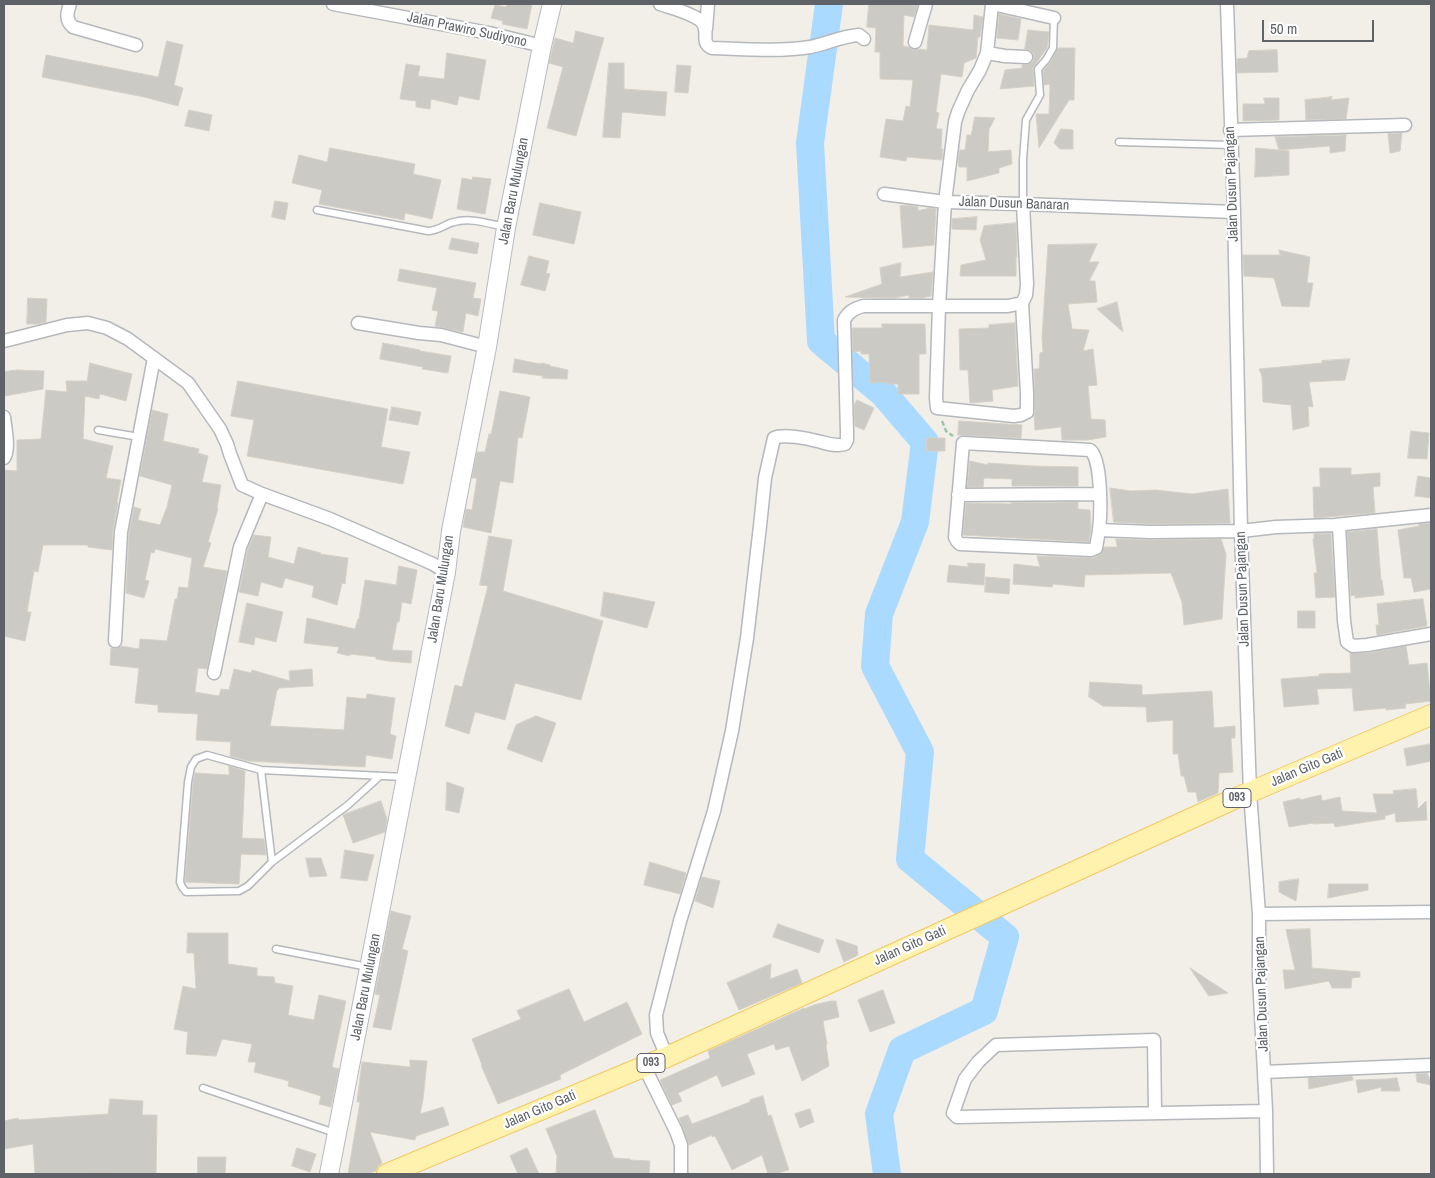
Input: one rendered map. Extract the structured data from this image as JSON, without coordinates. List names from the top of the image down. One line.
{"streets":{"main road":["Jalan Baru Mulungan","Jalan Gito Gati","093"],"street":["Jalan Prawiro Sudiyono","Jalan Dusun Pajangan","Jalan Dusun Banaran"]},"crossings":[["Jalan Prawiro Sudiyono","Jalan Baru Mulungan"],["Jalan Dusun Pajangan","Jalan Dusun Banaran"],["Jalan Dusun Pajangan","Jalan Gito Gati"]],"scale_bar":"50 m"}
